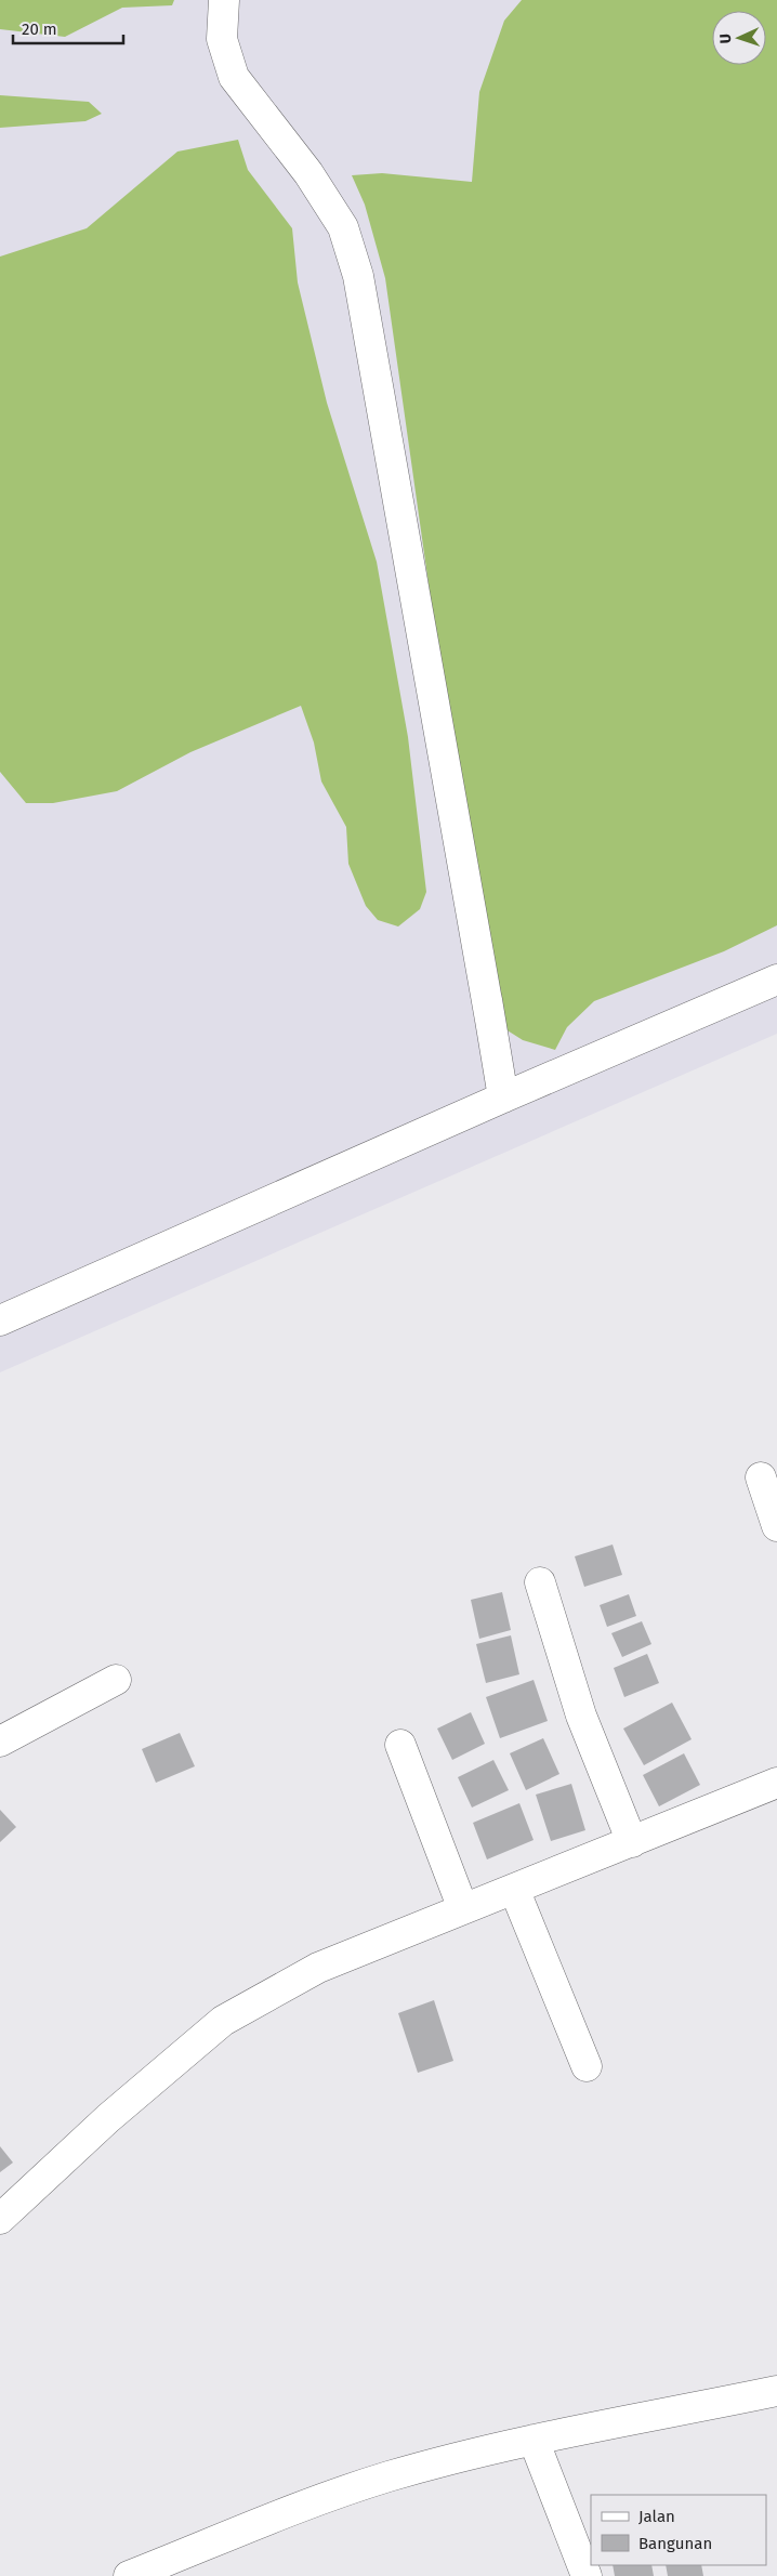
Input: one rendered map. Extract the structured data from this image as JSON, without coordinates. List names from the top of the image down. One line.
{"legend":["Jalan","Bangunan"],"scale_bar":"20 m","north":"left"}
